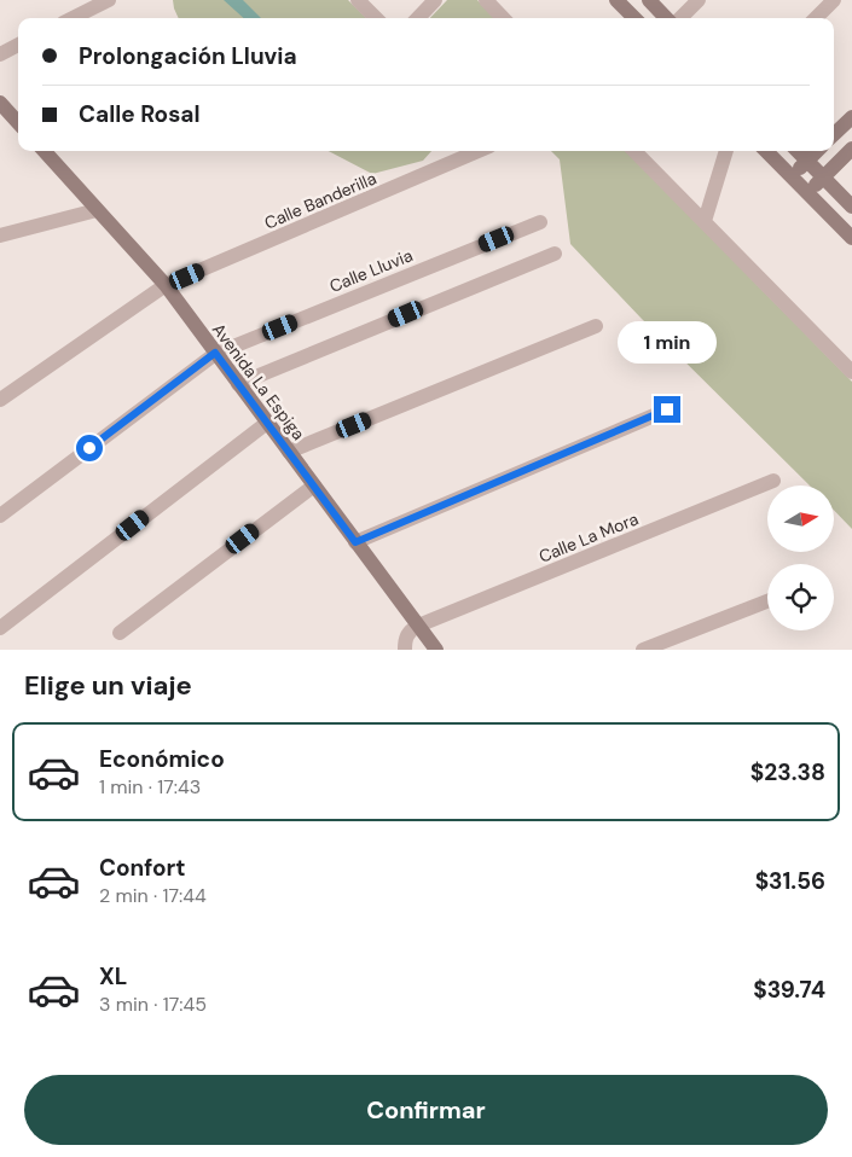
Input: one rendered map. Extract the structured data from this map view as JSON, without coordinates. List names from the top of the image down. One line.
{"streets":{"street":["Calle Banderilla","Calle Lluvia","Avenida La Espiga","Calle La Mora"]},"crossings":[["Calle Banderilla","Avenida La Espiga"],["Calle Lluvia","Avenida La Espiga"],["Avenida La Espiga","Calle La Mora"]],"north":"right","page":{"banner":["Prolongación Lluvia","Calle Rosal"],"bubble":"1 min","heading":"Elige un viaje","list":[{"name":"Económico","note":"1 min · 17:43","value":"$23.38"},{"name":"Confort","note":"2 min · 17:44","value":"$31.56"},{"name":"XL","note":"3 min · 17:45","value":"$39.74"}],"buttons":"Confirmar"}}
